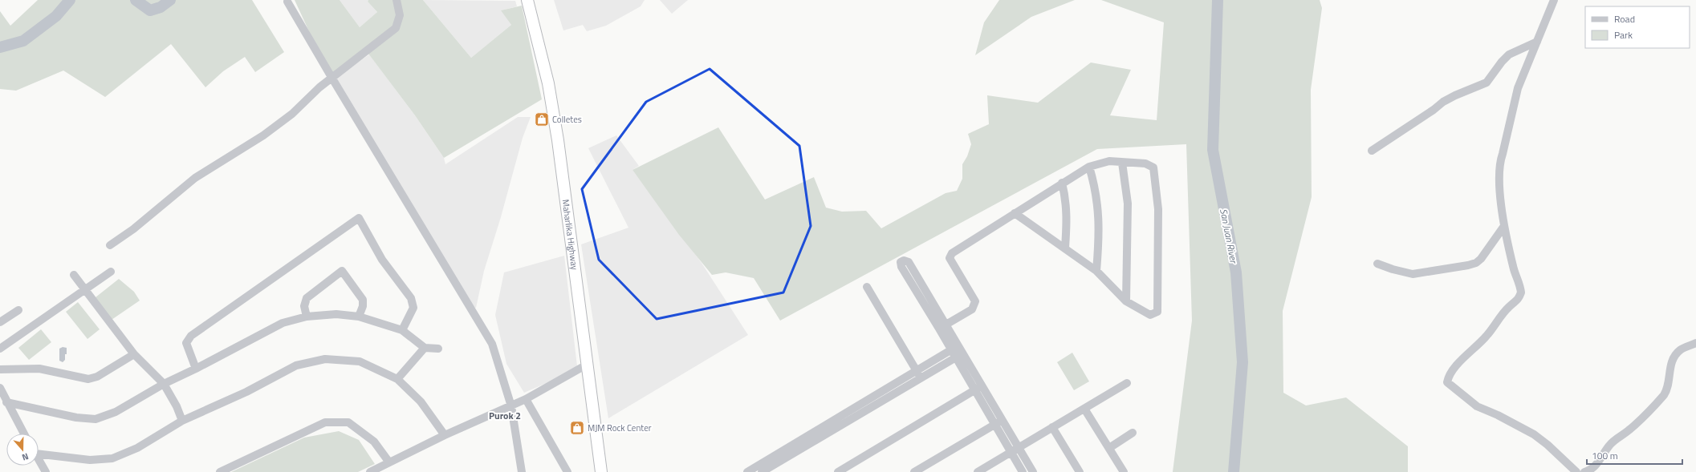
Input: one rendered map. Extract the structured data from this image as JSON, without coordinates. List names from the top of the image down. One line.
{"streets":{"highway":["Maharlika Highway"]},"districts":["Purok 2"],"water":["San Juan River"],"places":{"shop":["Colletes","MJM Rock Center"]},"legend":["Road","Park"],"scale_bar":"100 m","north":"bottom"}
